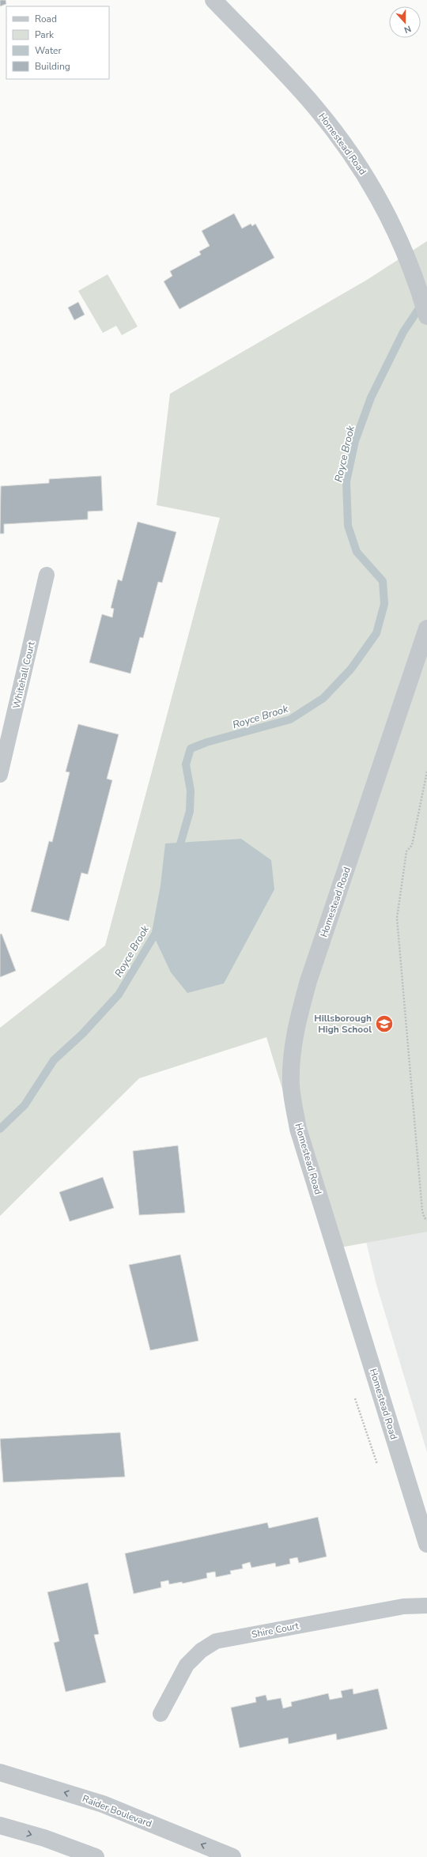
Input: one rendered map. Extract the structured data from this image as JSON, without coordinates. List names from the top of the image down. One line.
{"streets":{"street":["Homestead Road","Raider Boulevard"],"lane":["Whitehall Court","Shire Court"]},"water":["Royce Brook"],"places":{"school or university":["Hillsborough High School"]},"legend":["Road","Park","Water","Building"],"north":"bottom"}
